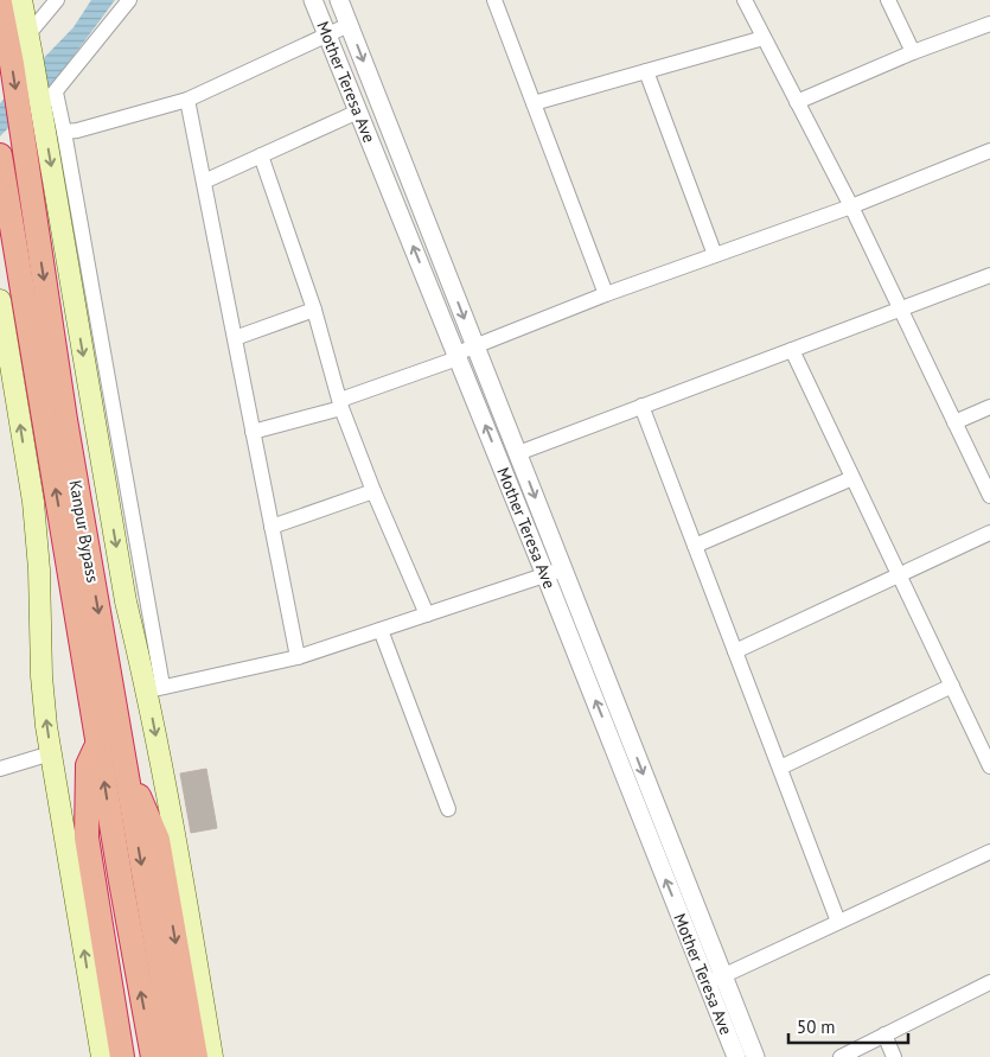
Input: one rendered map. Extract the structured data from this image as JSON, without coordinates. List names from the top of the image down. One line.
{"streets":{"highway":["Kanpur Bypass"],"street":["Mother Teresa Ave"]},"scale_bar":"50 m"}
